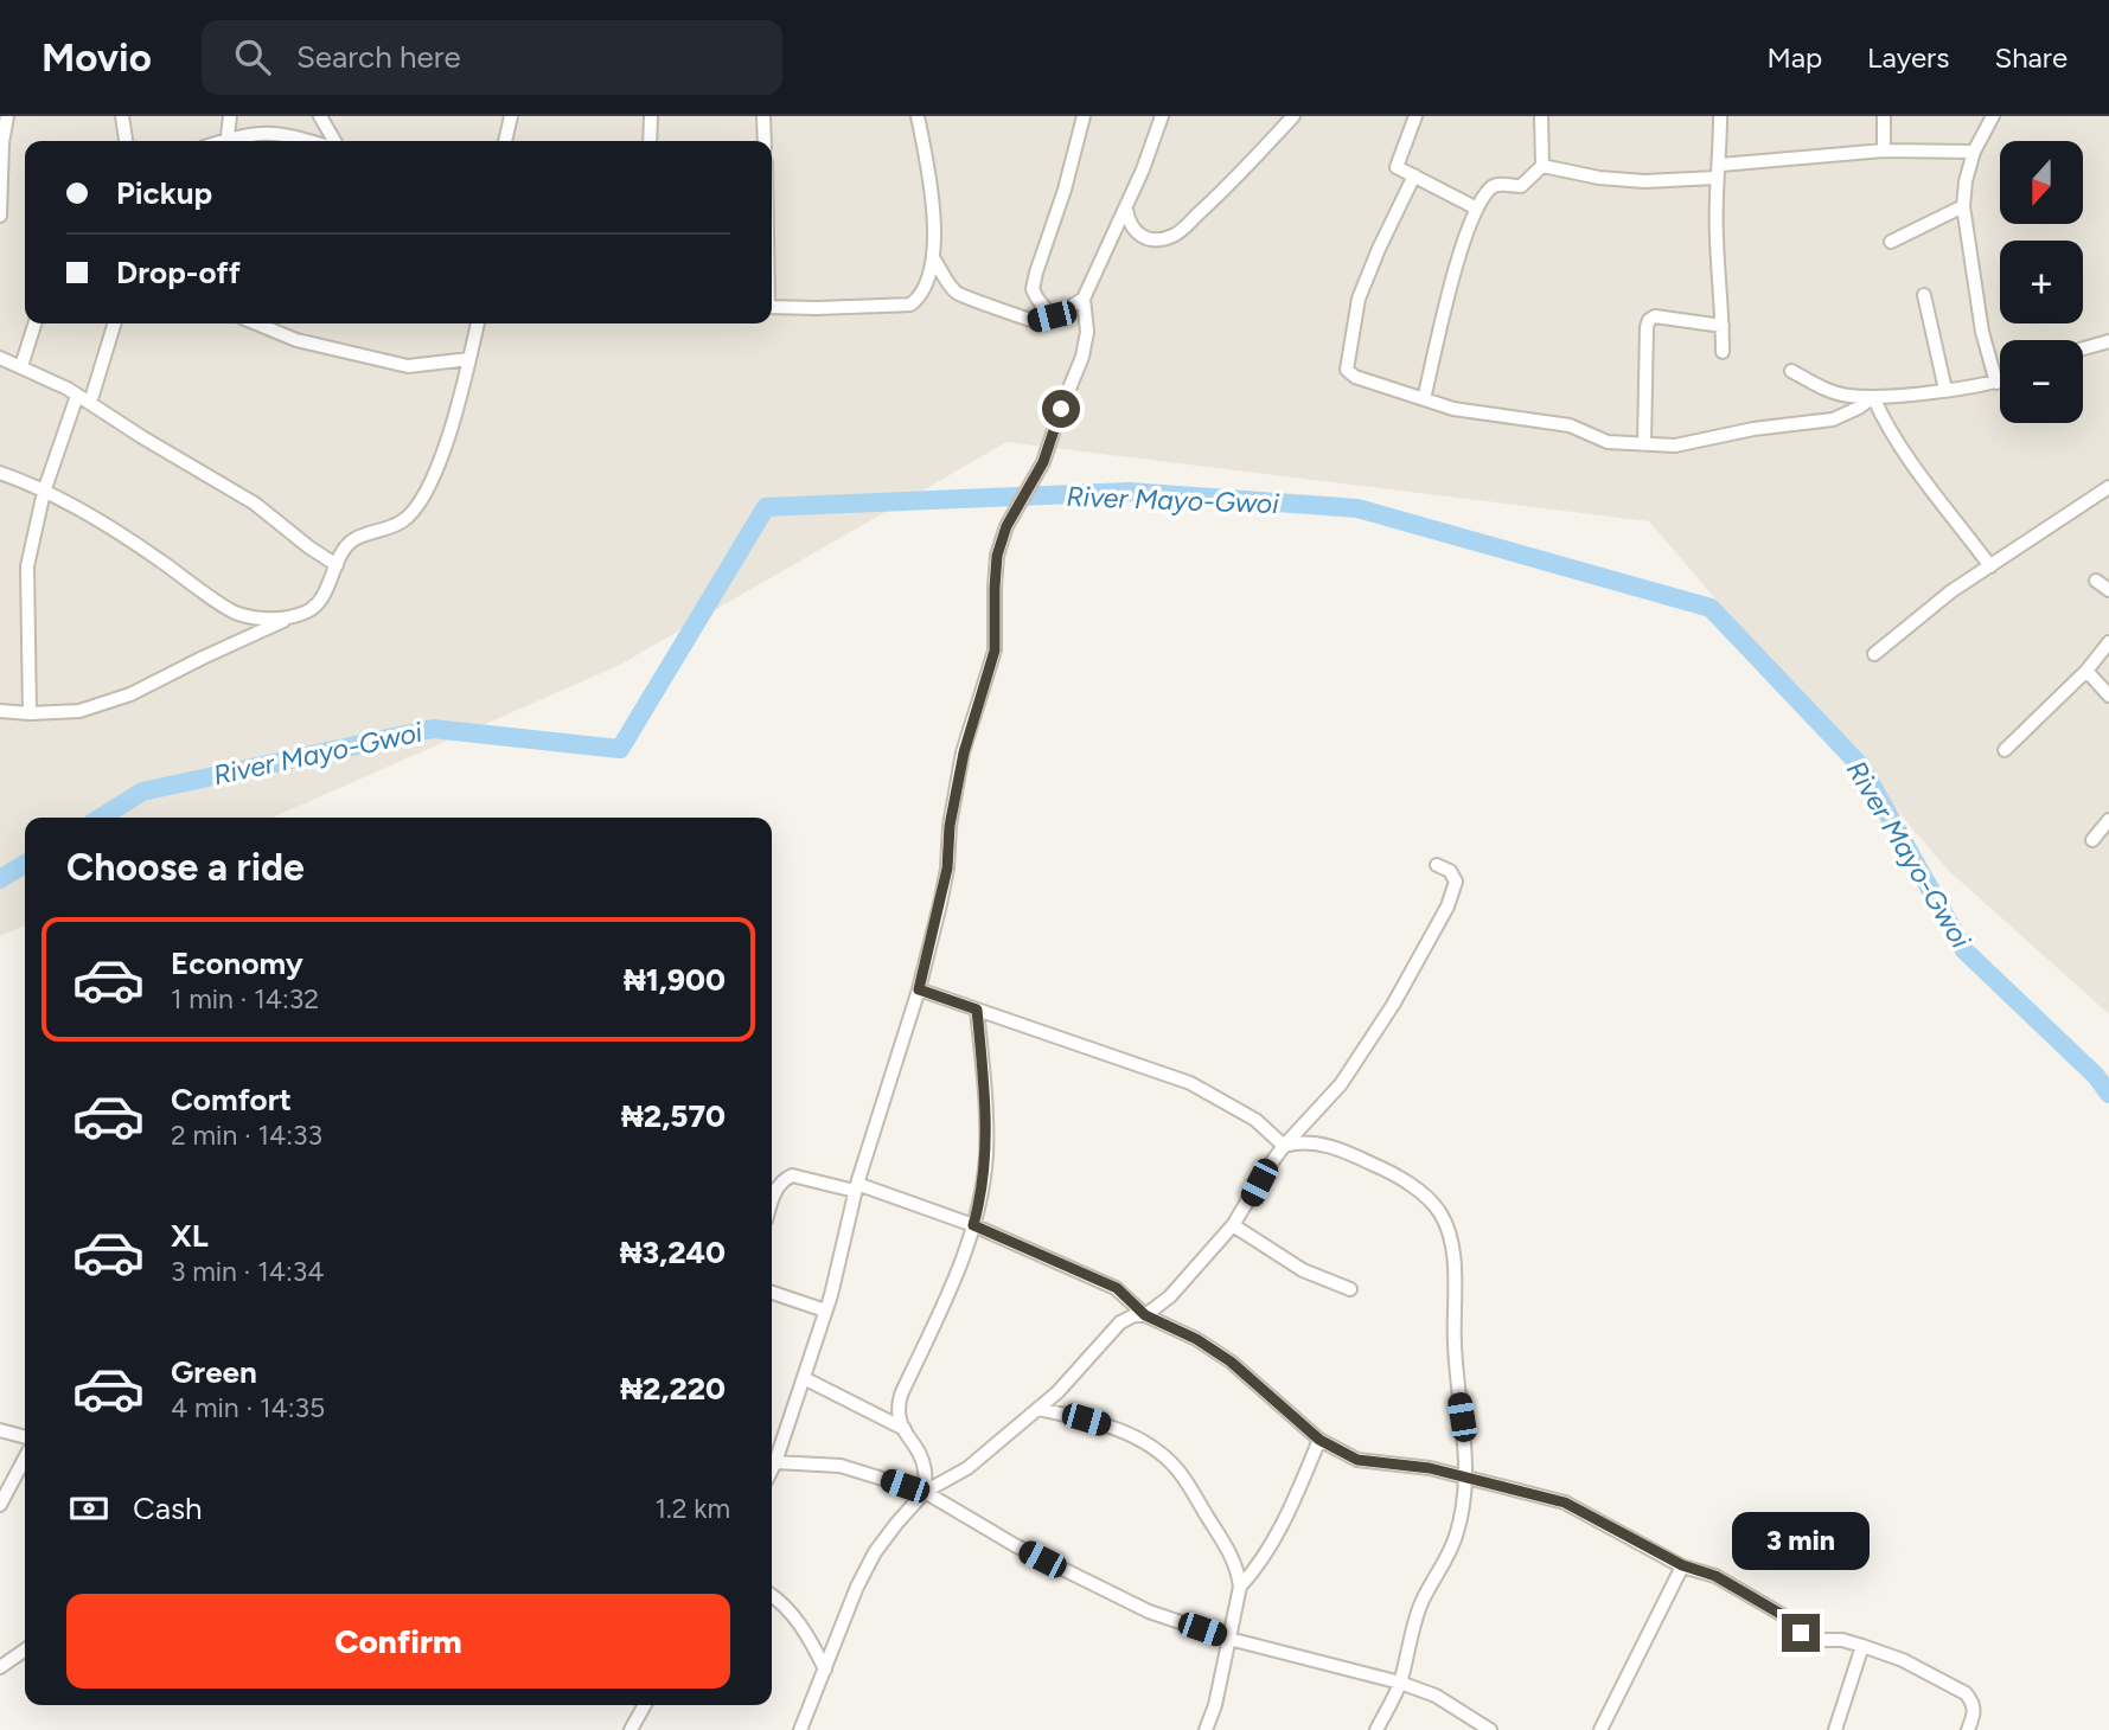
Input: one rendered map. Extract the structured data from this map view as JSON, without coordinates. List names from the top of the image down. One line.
{"water":["River Mayo-Gwoi"],"north":"bottom","page":{"header":"Movio","search":"Search here","nav":["Map","Layers","Share"],"map_buttons":["+","−"],"banner":["Pickup","Drop-off"],"heading":"Choose a ride","list":[{"name":"Economy","note":"1 min · 14:32","value":"₦1,900"},{"name":"Comfort","note":"2 min · 14:33","value":"₦2,570"},{"name":"XL","note":"3 min · 14:34","value":"₦3,240"},{"name":"Green","note":"4 min · 14:35","value":"₦2,220"}],"pay":["Cash","1.2 km"],"bubble":"3 min","buttons":"Confirm"}}
